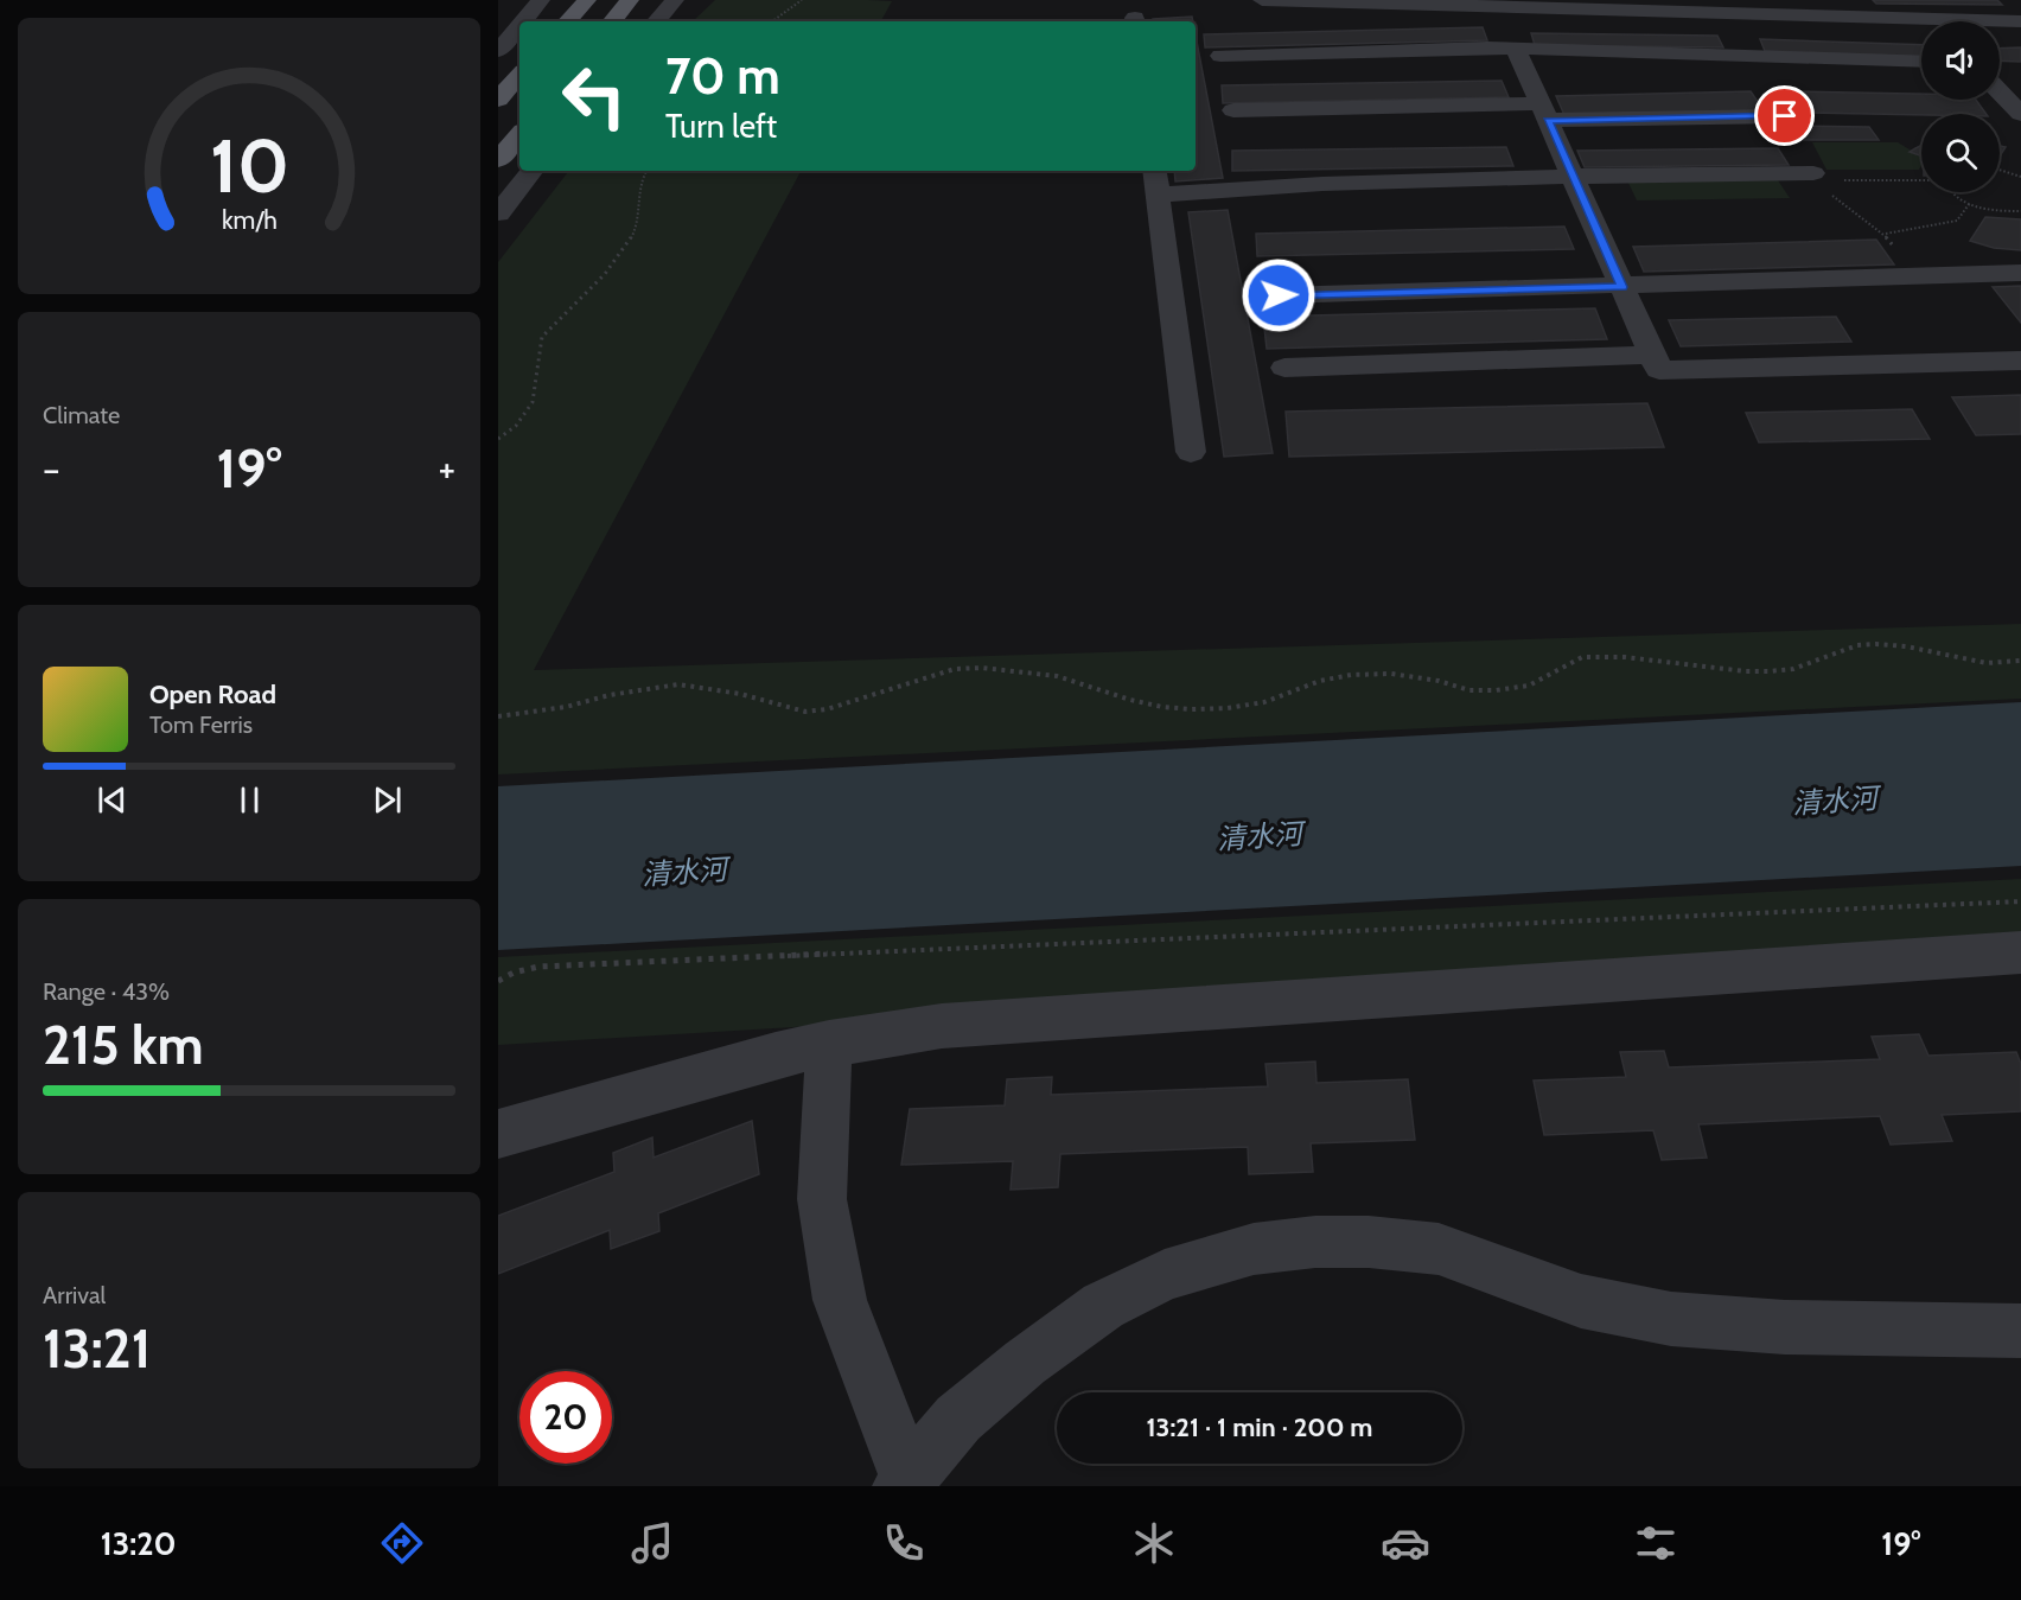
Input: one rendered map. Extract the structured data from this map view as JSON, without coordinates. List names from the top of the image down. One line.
{"water":["清水河"],"page":{"turn":["70 m","Turn left"],"tile":["Climate",["Range · 43%","215 km"],["Arrival","13:21"]],"heat":["−","19°","+"],"song":["Open Road","Tom Ferris"],"limit":"20","trip":"13:21 · 1 min · 200 m","tabs":["13:20","19°"],"gauge":["10","km/h"]}}
